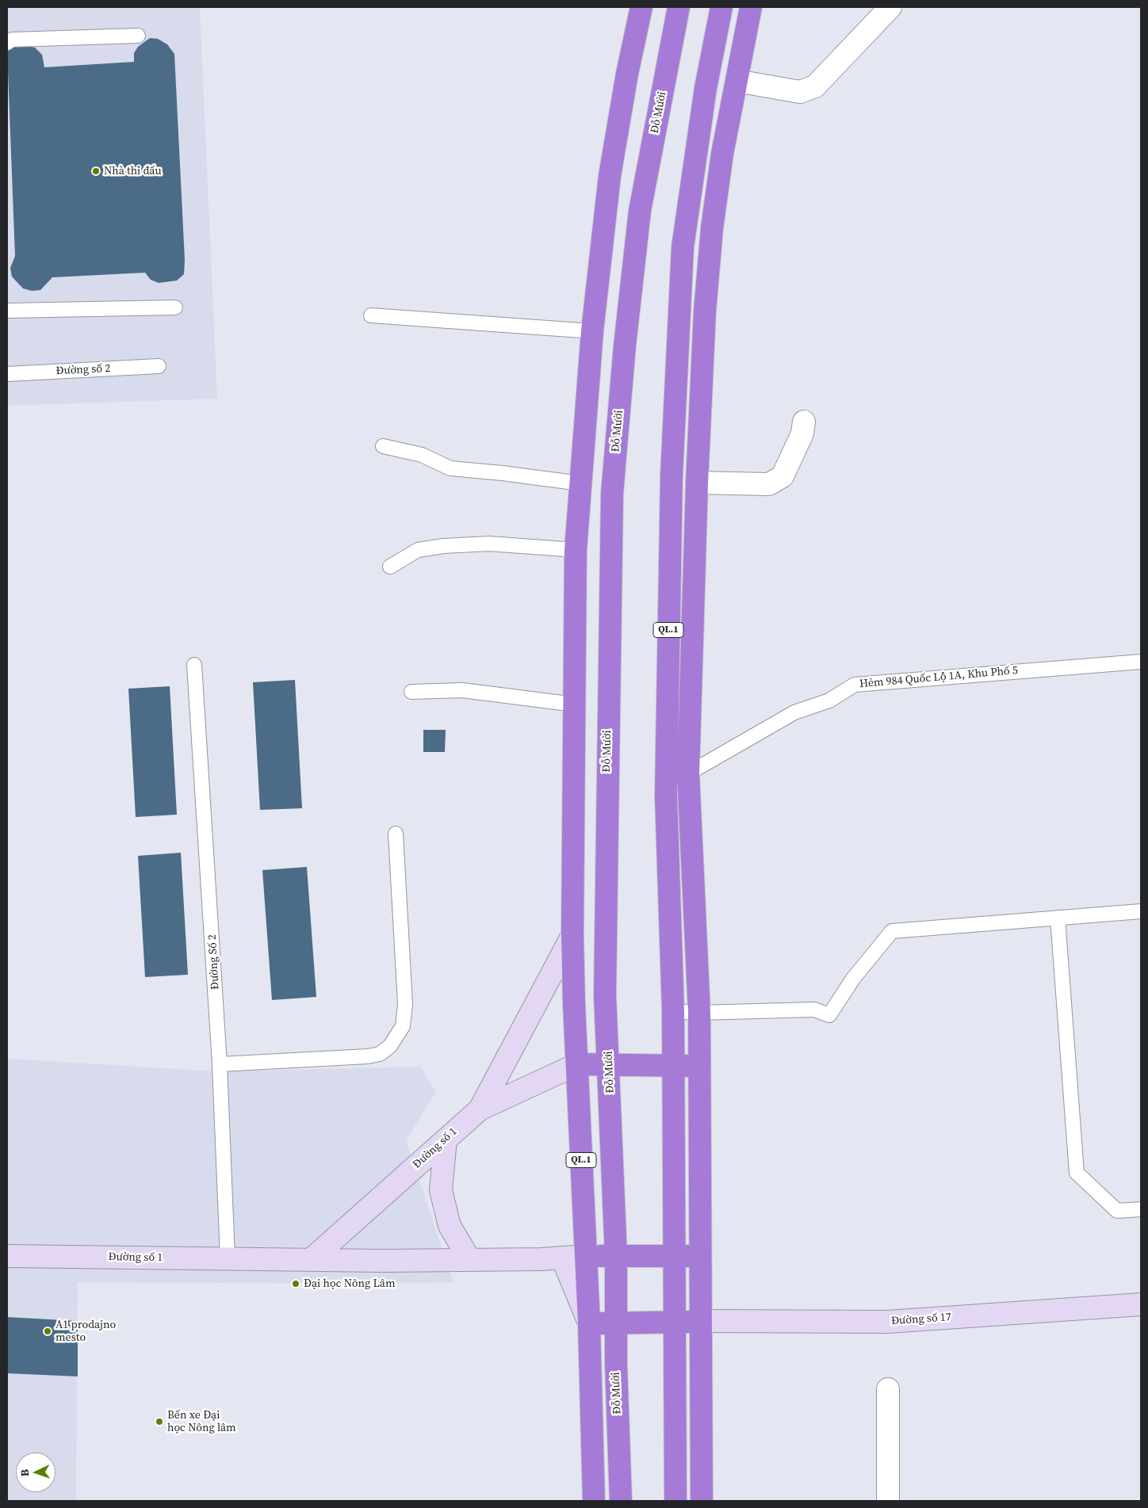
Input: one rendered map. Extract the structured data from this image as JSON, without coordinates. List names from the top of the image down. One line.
{"streets":{"highway":["Đỗ Mười","QL.1"],"street":["Đường số 1","Đường số 17"],"lane":["Đường số 2","Hẻm 984 Quốc Lộ 1A, Khu Phố 5","Đường Số 2"]},"crossings":[["QL.1","Hẻm 984 Quốc Lộ 1A, Khu Phố 5"],["QL.1","Đường số 1"],["QL.1","Đường số 17"],["Đường Số 2","Đường số 1"]],"places":["Nhà thi đấu","Đại học Nông Lâm","A1 prodajno mesto","Bến xe Đại học Nông lâm"],"north":"left"}
